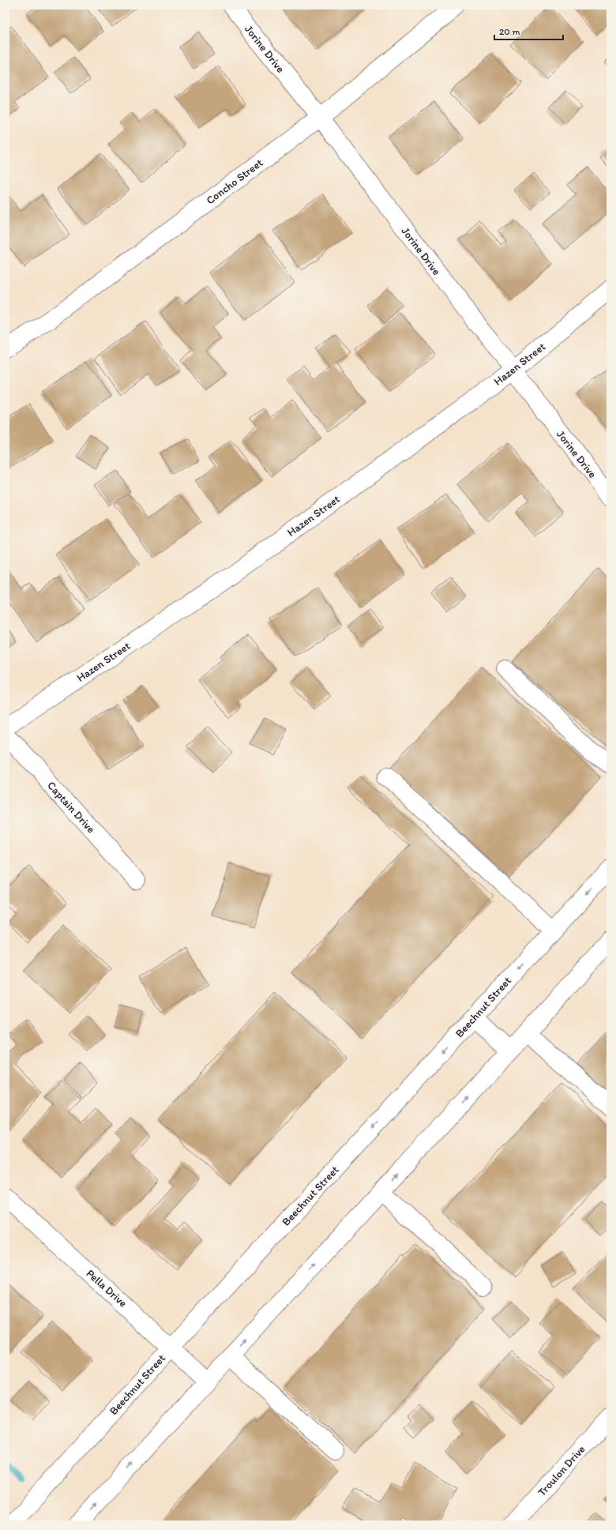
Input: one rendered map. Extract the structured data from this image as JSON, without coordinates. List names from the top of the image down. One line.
{"streets":{"street":["Jorine Drive","Concho Street","Hazen Street","Captain Drive","Beechnut Street","Pella Drive","Troulon Drive"]},"crossings":[["Jorine Drive","Concho Street"],["Jorine Drive","Hazen Street"],["Beechnut Street","Pella Drive"]],"scale_bar":"20 m"}
